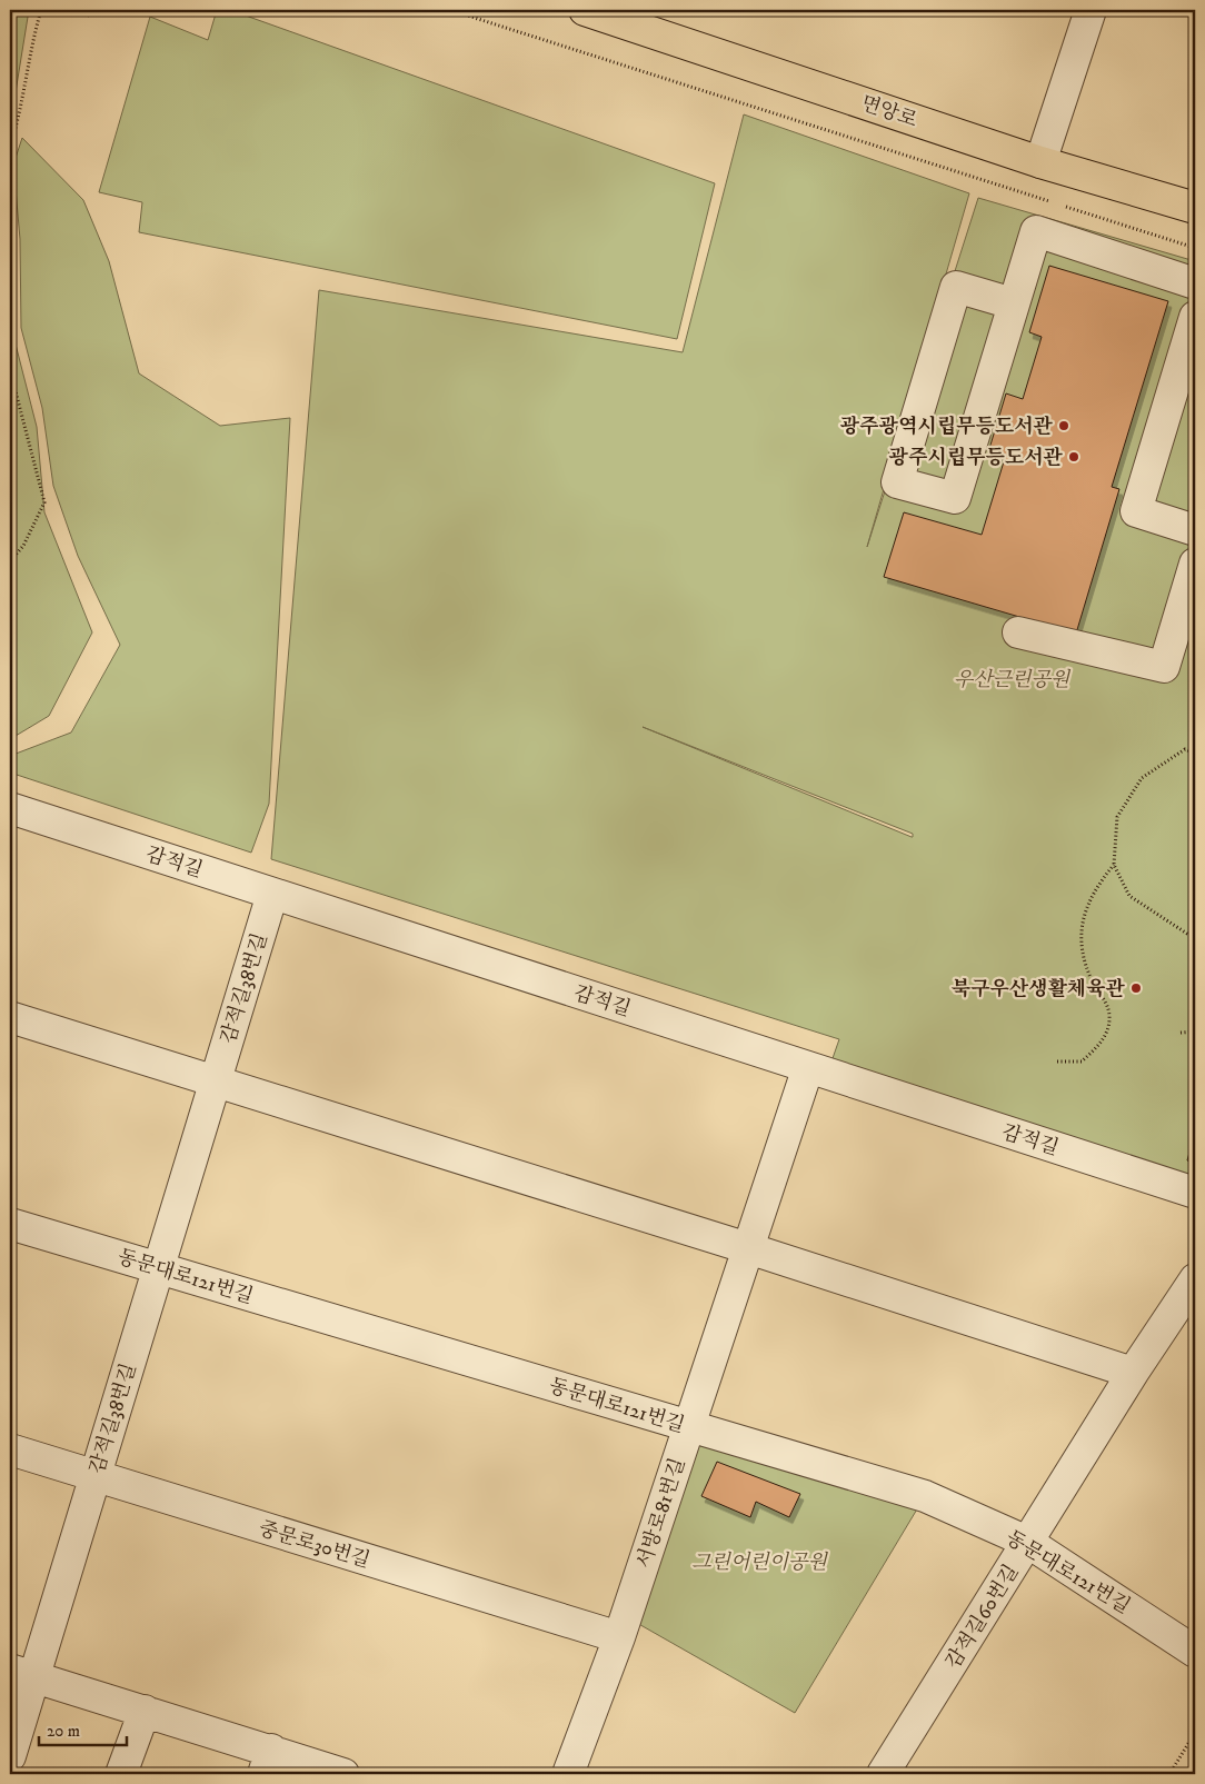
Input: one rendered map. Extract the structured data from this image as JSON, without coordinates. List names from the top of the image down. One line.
{"streets":{"main road":["면앙로"],"street":["감적길","감적길38번길","동문대로121번길","서방로81번길","중문로30번길","감적길60번길"]},"crossings":[["감적길","감적길38번길"],["감적길","서방로81번길"],["감적길38번길","동문대로121번길"],["감적길38번길","중문로30번길"],["동문대로121번길","서방로81번길"],["동문대로121번길","감적길60번길"],["서방로81번길","중문로30번길"]],"parks":["우산근린공원","그린어린이공원"],"places":["광주광역시립무등도서관","광주시립무등도서관","북구우산생활체육관"],"scale_bar":"20 m"}
